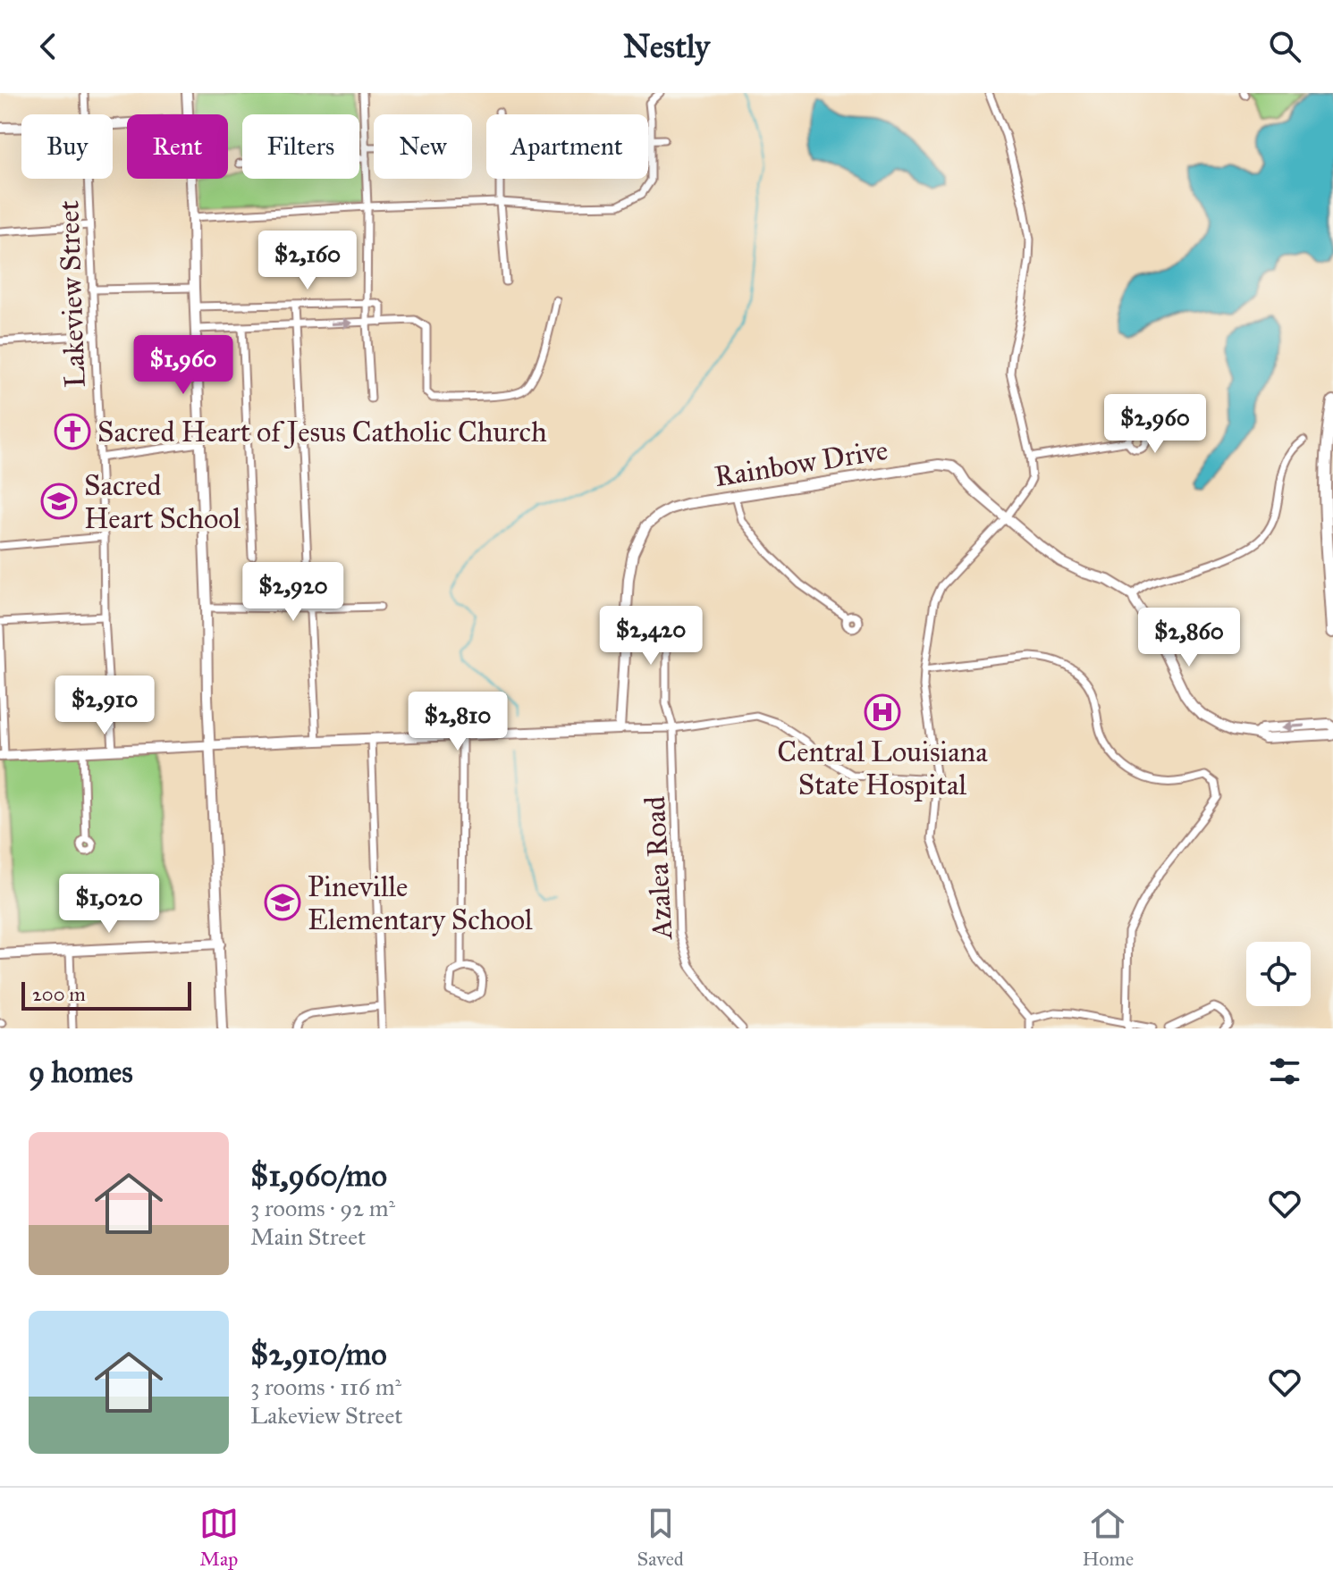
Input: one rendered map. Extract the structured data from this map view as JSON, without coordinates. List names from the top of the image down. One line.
{"streets":{"street":["Lakeview Street","Rainbow Drive","Azalea Road"]},"places":{"church":["Sacred Heart of Jesus Catholic Church"],"school or university":["Sacred Heart School","Pineville Elementary School"],"hospital":["Central Louisiana State Hospital"]},"scale_bar":"200 m","page":{"header":"Nestly","chip":["Buy","Rent","Filters","New","Apartment"],"price":["$2,160","$1,960","$2,960","$2,920","$2,420","$2,860","$2,910","$2,810","$1,020"],"scale":"200 m","heading":"9 homes","list":[{"name":"$1,960/mo","note":"3 rooms · 92 m² · Main Street"},{"name":"$2,910/mo","note":"3 rooms · 116 m² · Lakeview Street"}],"tabs":["Map","Saved","Home"]}}
